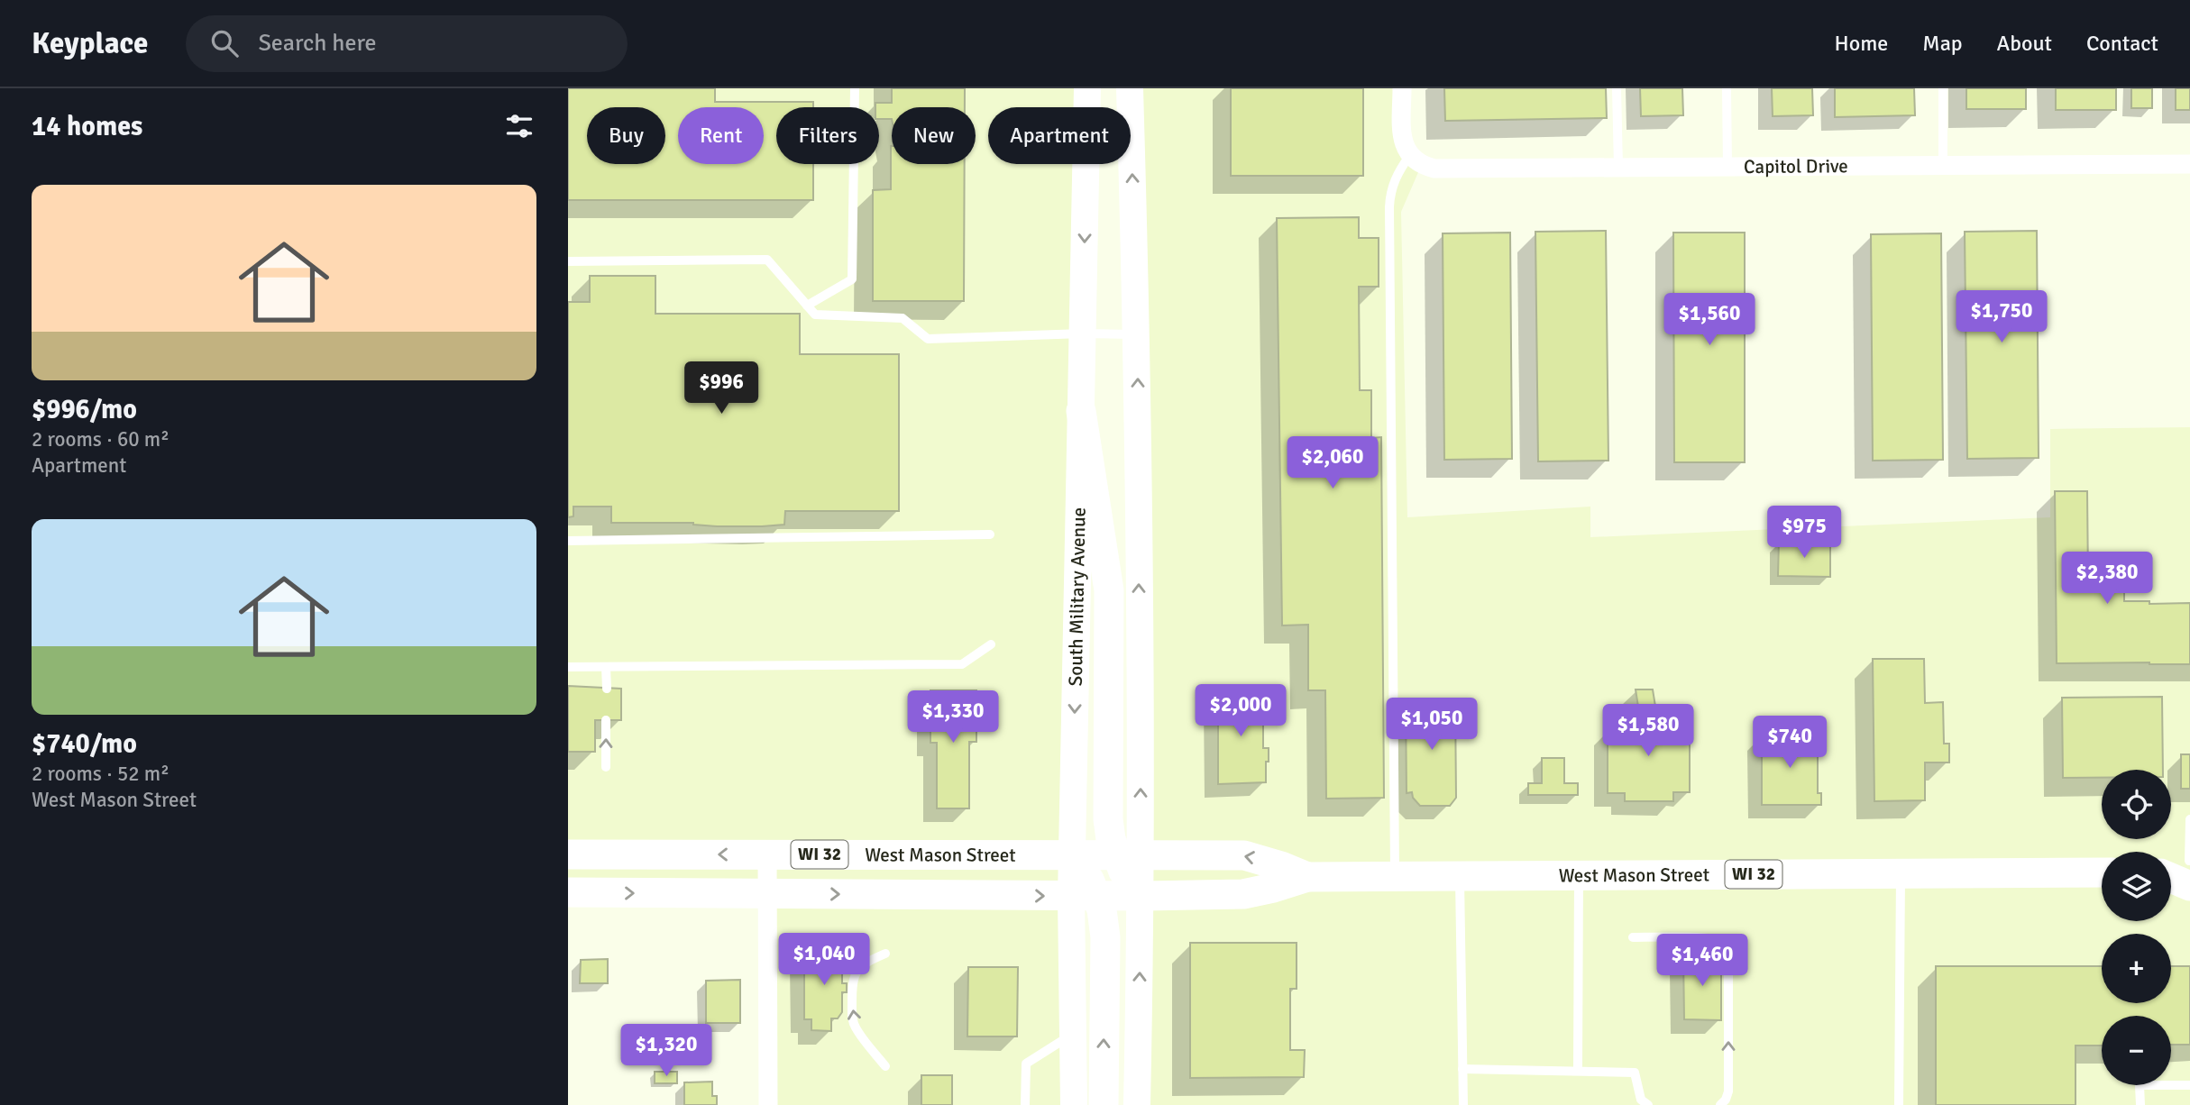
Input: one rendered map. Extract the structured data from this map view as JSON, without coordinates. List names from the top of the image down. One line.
{"streets":{"main road":["South Military Avenue","WI 32","West Mason Street"],"street":["Capitol Drive"]},"crossings":[["South Military Avenue","West Mason Street"]],"page":{"header":"Keyplace","search":"Search here","nav":["Home","Map","About","Contact"],"heading":"14 homes","chip":["Buy","Rent","Filters","New","Apartment"],"list":[{"name":"$996/mo","note":"2 rooms · 60 m² · Apartment"},{"name":"$740/mo","note":"2 rooms · 52 m² · West Mason Street"}],"price":["$1,750","$1,560","$996","$2,060","$975","$2,380","$2,000","$1,330","$1,050","$1,580","$740","$1,040","$1,460","$1,320"],"map_buttons":["+","−"]}}
